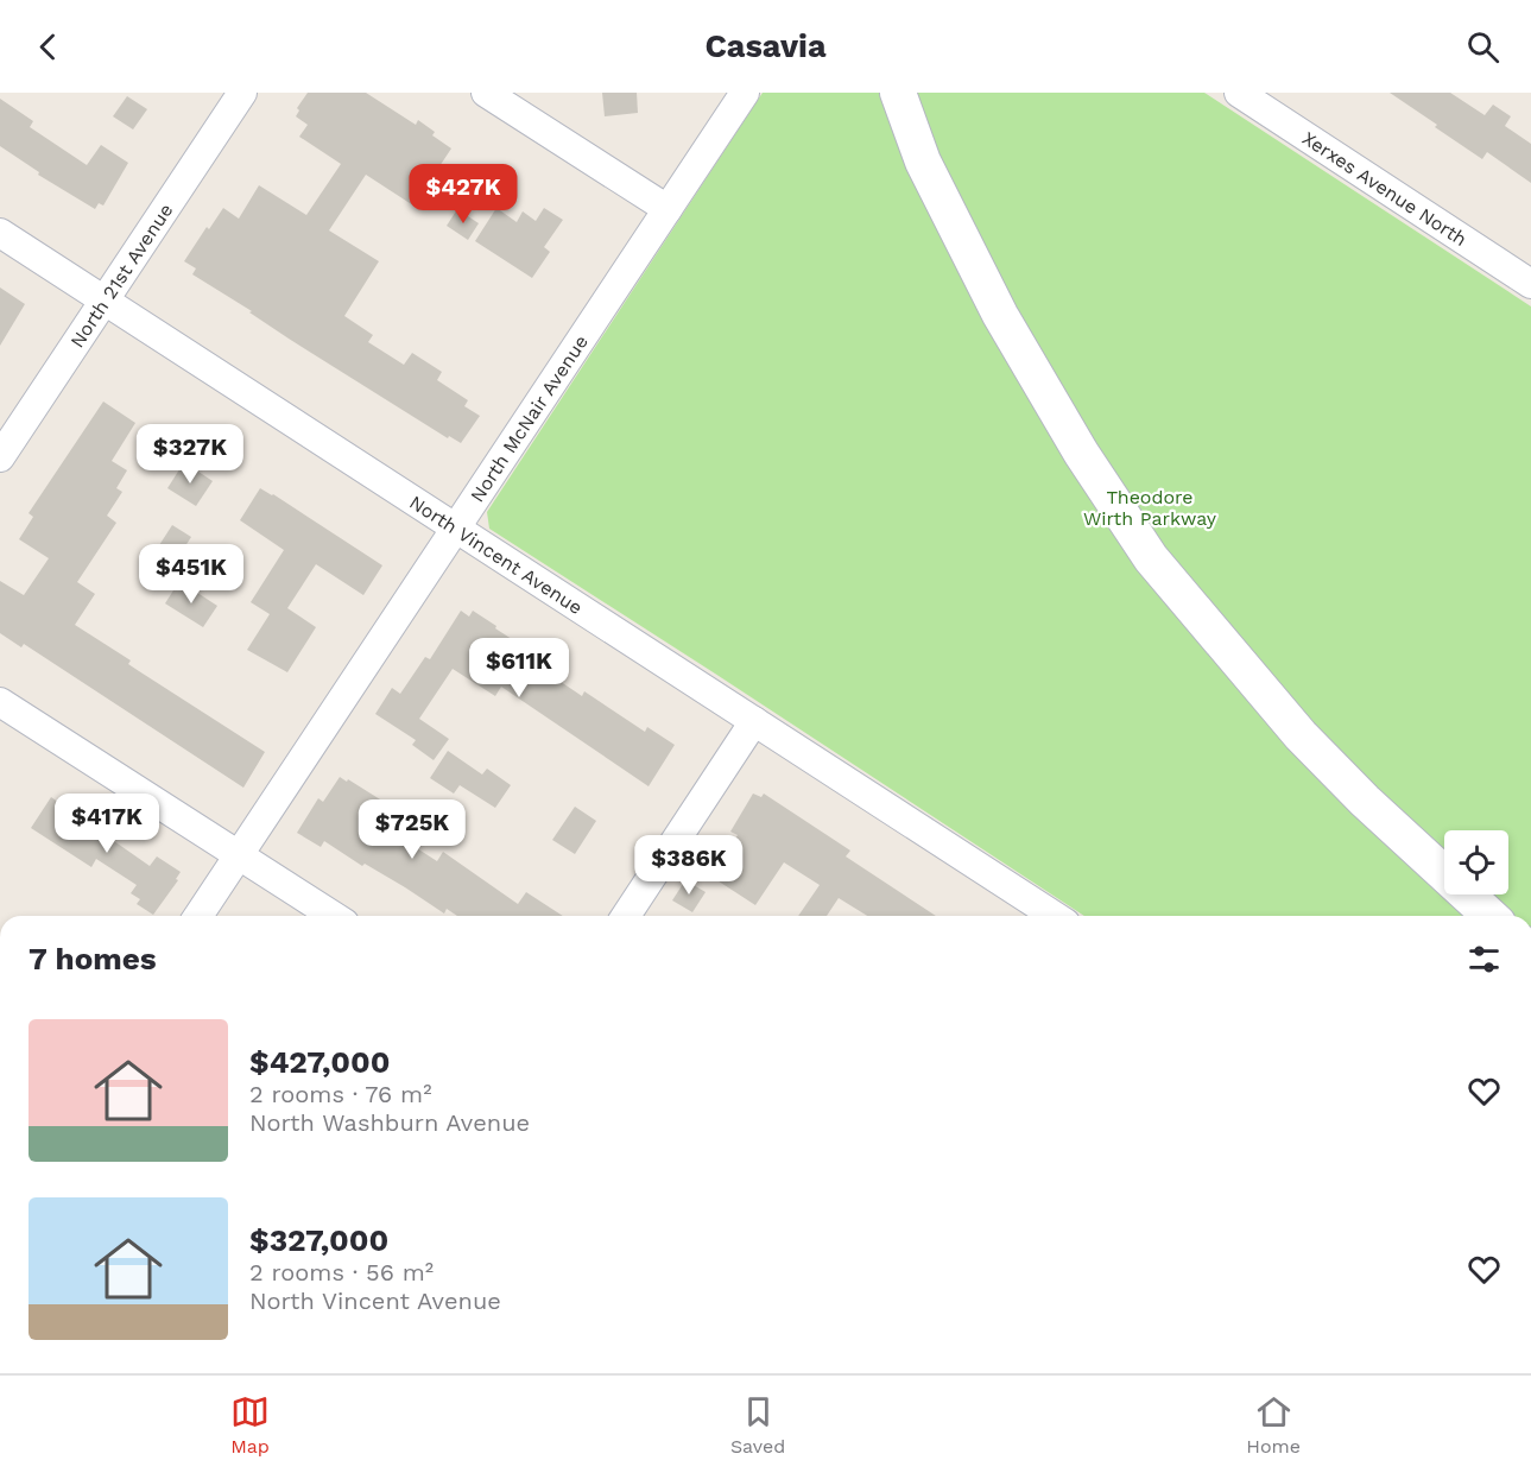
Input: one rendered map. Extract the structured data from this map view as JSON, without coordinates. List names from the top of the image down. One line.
{"streets":{"street":["Xerxes Avenue North","North 21st Avenue","North McNair Avenue","North Vincent Avenue"]},"crossings":[["North 21st Avenue","North Vincent Avenue"],["North McNair Avenue","North Vincent Avenue"]],"parks":["Theodore Wirth Parkway"],"page":{"header":"Casavia","price":["$427K","$327K","$451K","$611K","$417K","$725K","$386K"],"heading":"7 homes","list":[{"name":"$427,000","note":"2 rooms · 76 m² · North Washburn Avenue"},{"name":"$327,000","note":"2 rooms · 56 m² · North Vincent Avenue"}],"tabs":["Map","Saved","Home"]}}
